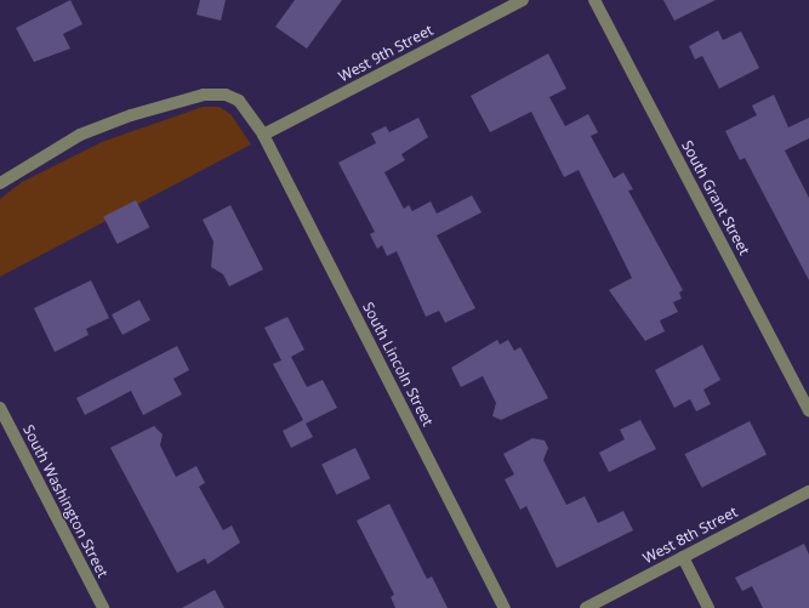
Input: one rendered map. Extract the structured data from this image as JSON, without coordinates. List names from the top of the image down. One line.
{"streets":{"street":["West 9th Street","South Grant Street","South Lincoln Street","South Washington Street","West 8th Street"]},"crossings":[["West 9th Street","South Lincoln Street"]]}
